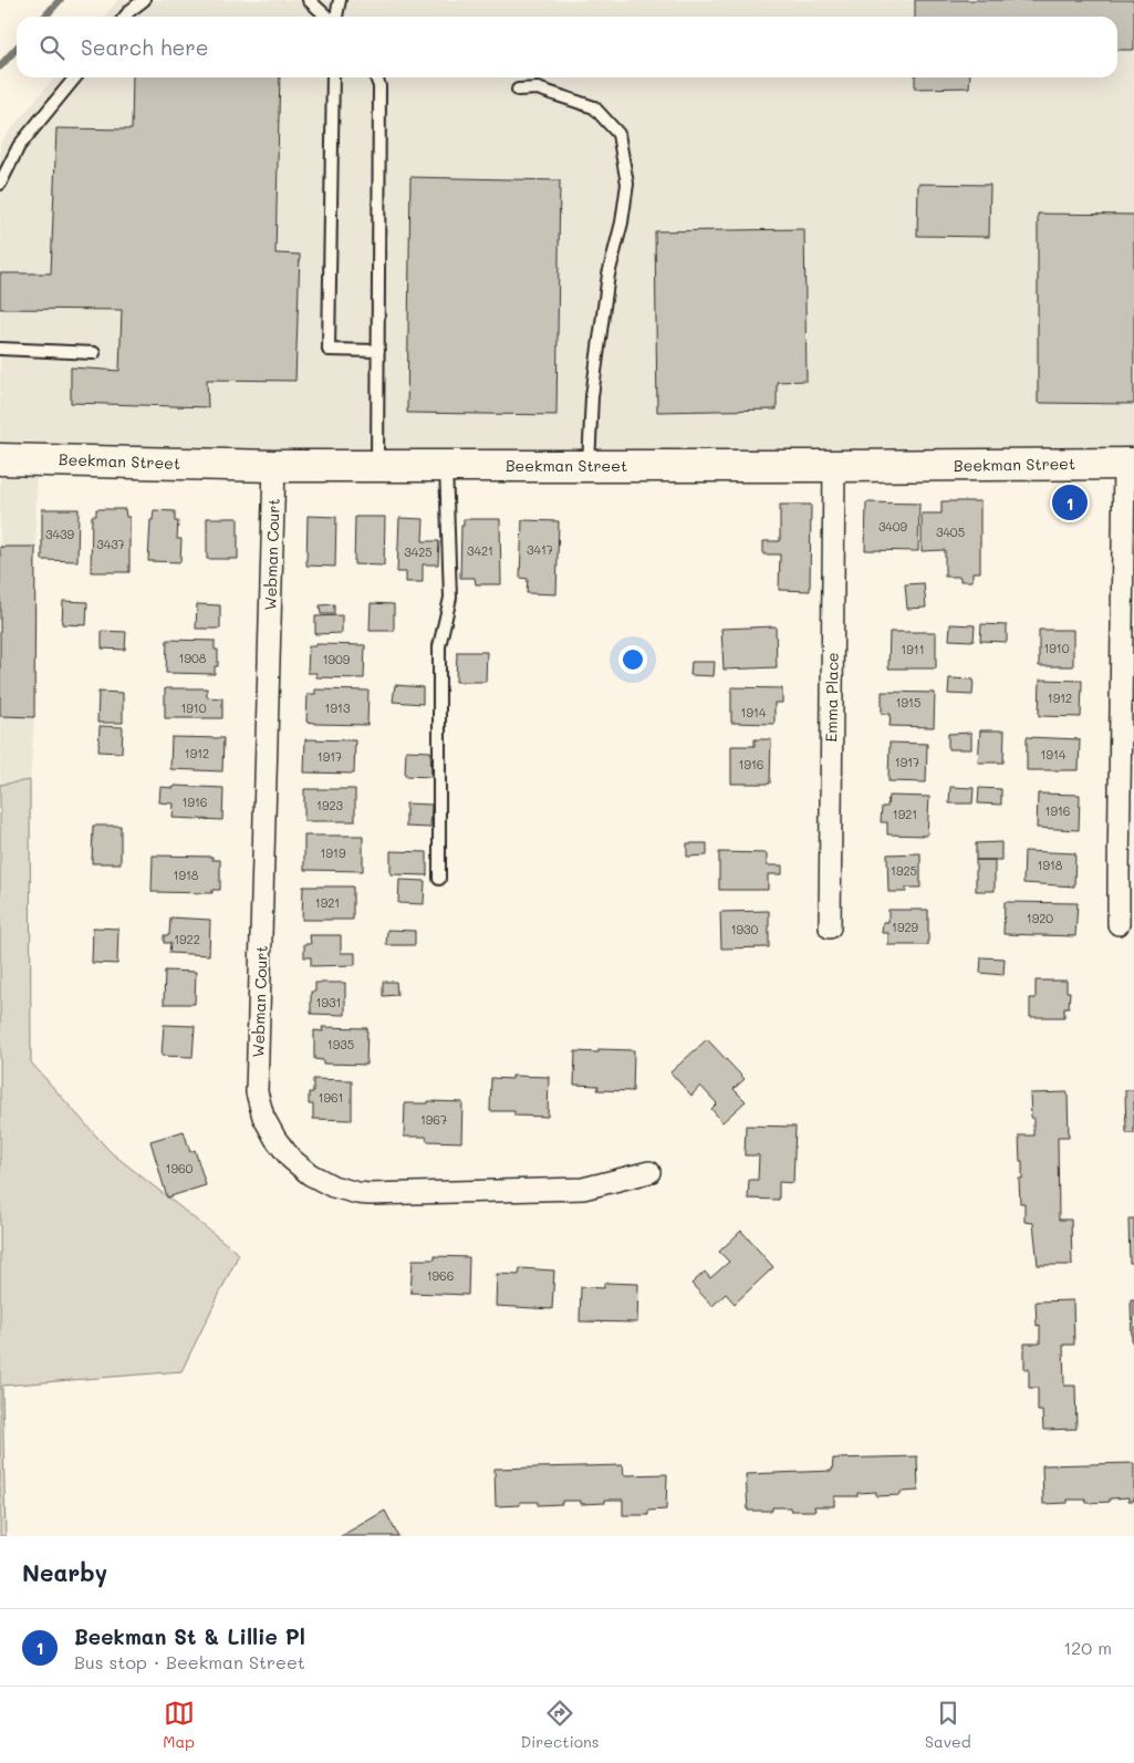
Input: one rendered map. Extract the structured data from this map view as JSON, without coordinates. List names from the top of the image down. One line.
{"streets":{"main road":["Beekman Street"],"street":["Webman Court","Emma Place"]},"crossings":[["Beekman Street","Webman Court"],["Beekman Street","Emma Place"]],"house_numbers":["3409","3405","3439","3437","3417","3421","3425","1910","1911","1908","1909","1912","1915","1910","1913","1914","1912","1914","1917","1917","1916","1916","1923","1916","1921","1919","1918","1925","1918","1921","1920","1929","1930","1922","1931","1935","1961","1967","1960","1966"],"page":{"search":"Search here","pins":"1","heading":"Nearby","list":[{"mark":"1","name":"Beekman St & Lillie Pl","note":"Bus stop · Beekman Street","value":"120 m"}],"nav":["Map","Directions","Saved"]}}
